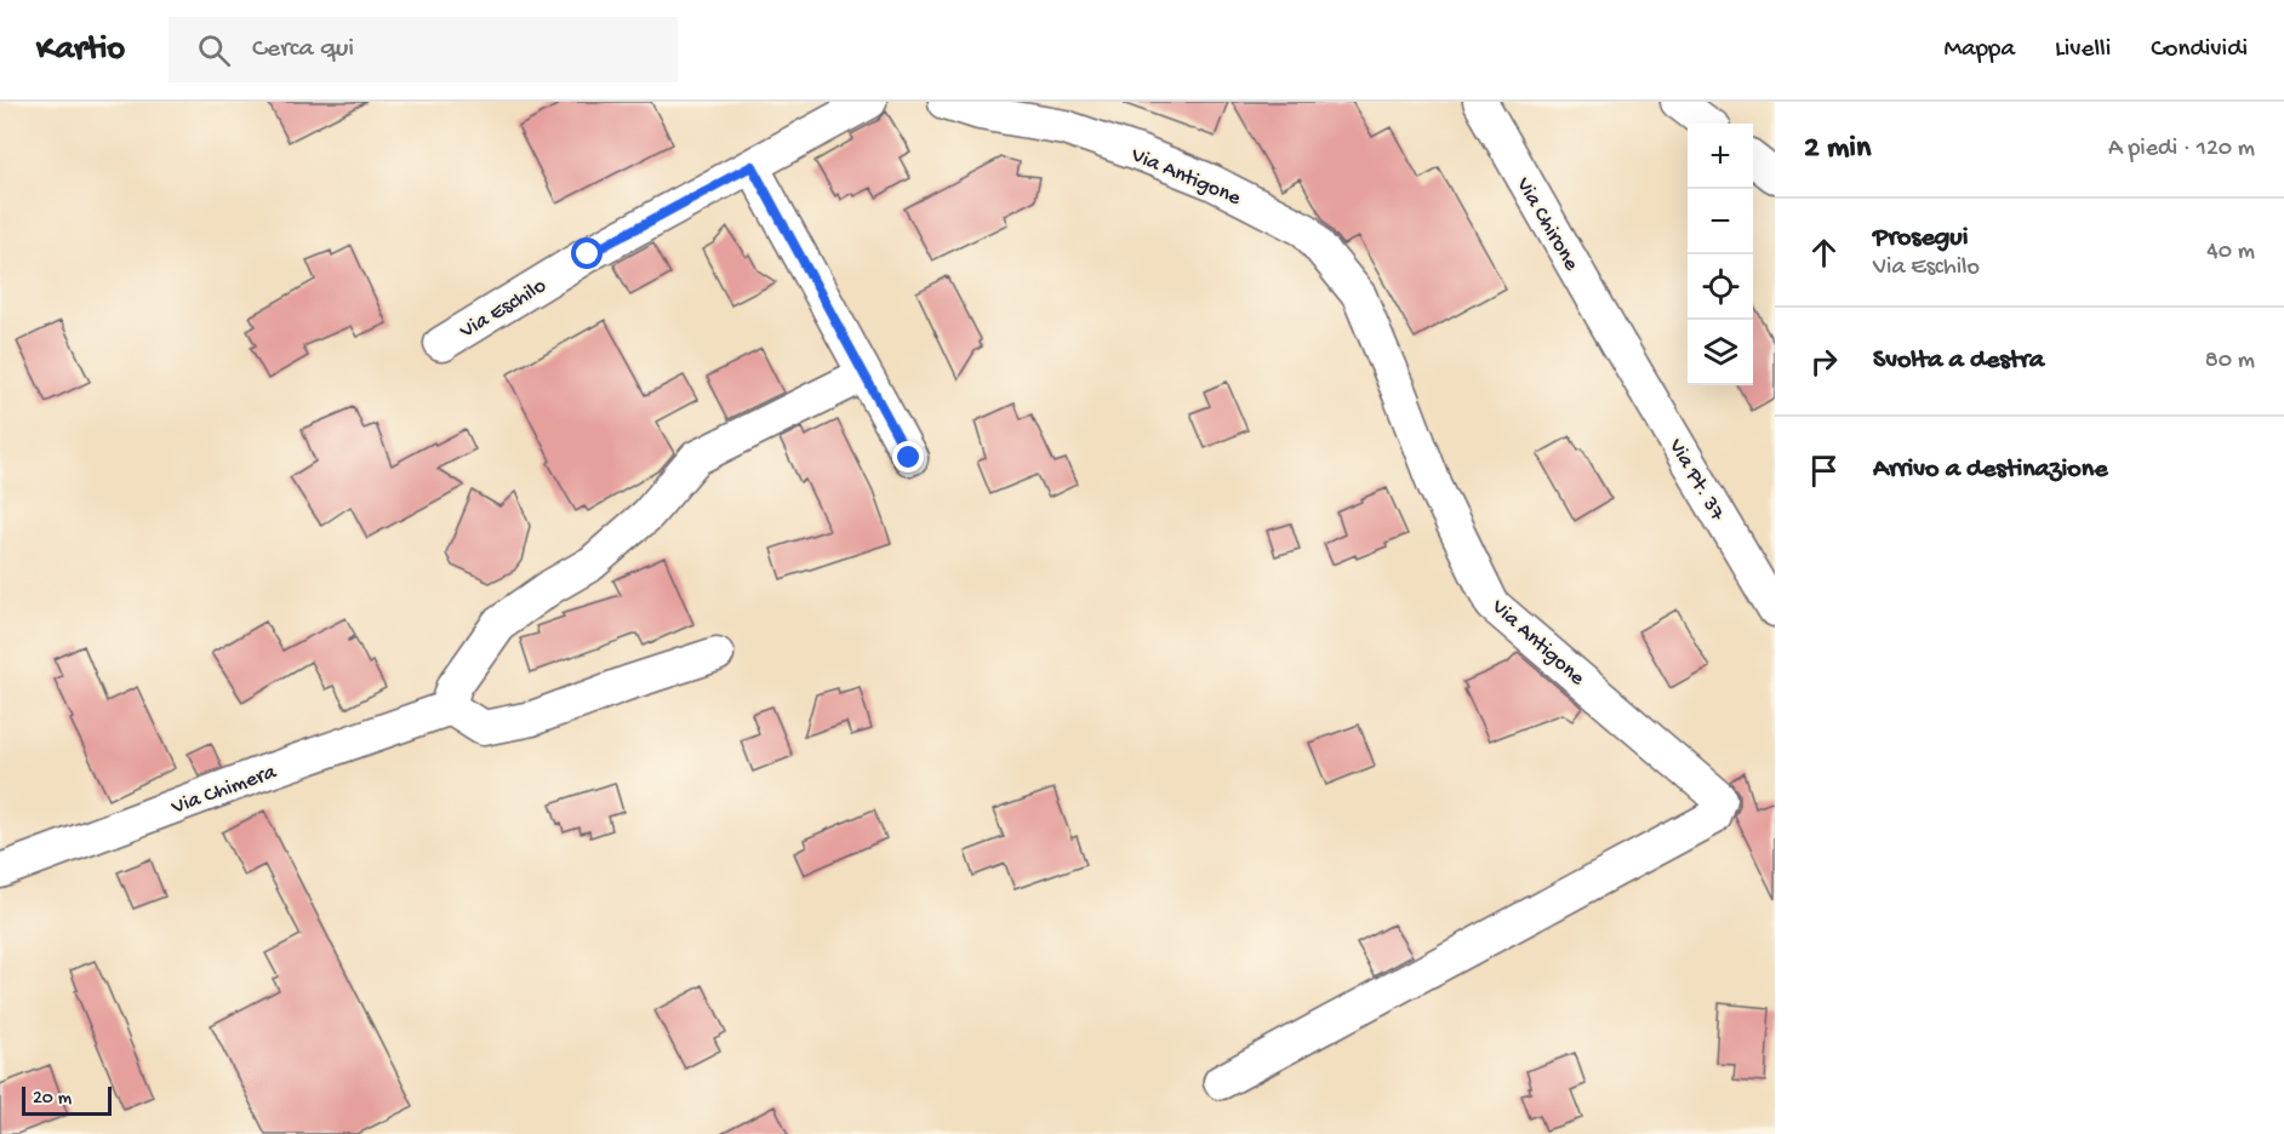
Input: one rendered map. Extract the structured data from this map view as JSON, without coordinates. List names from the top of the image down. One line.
{"streets":{"street":["Via Antigone","Via Chirone","Via Eschilo","Via Pt. 37","Via Chimera"]},"crossings":[["Via Chirone","Via Pt. 37"]],"scale_bar":"20 m","page":{"header":"Kartio","search":"Cerca qui","nav":["Mappa","Livelli","Condividi"],"heading":["2 min","A piedi · 120 m"],"map_buttons":["+","−"],"list":[["Prosegui","Via Eschilo","40 m"],["Svolta a destra","80 m"],"Arrivo a destinazione"],"scale":"20 m"}}
